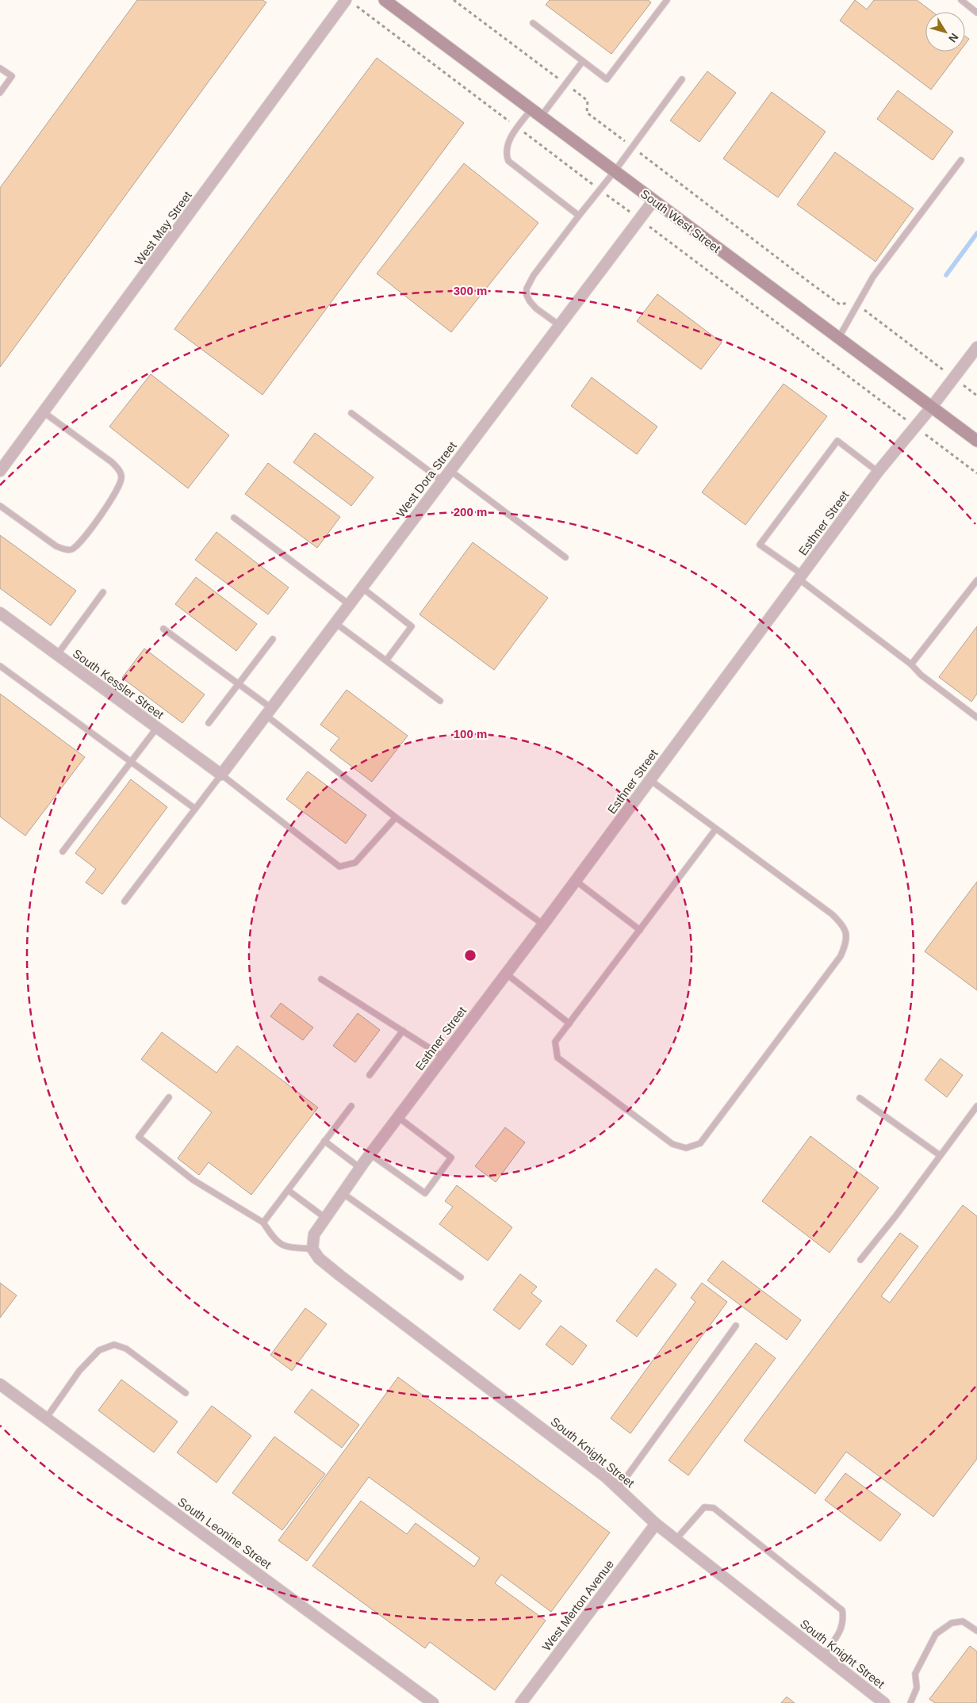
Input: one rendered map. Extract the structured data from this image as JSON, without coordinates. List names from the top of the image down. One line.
{"streets":{"main road":["South West Street"],"street":["West May Street","West Dora Street","Esthner Street","South Kessler Street","South Knight Street","South Leonine Street","West Merton Avenue"]},"crossings":[["South West Street","West Dora Street"],["South West Street","Esthner Street"],["West Dora Street","South Kessler Street"],["Esthner Street","South Knight Street"],["South Knight Street","West Merton Avenue"]],"north":"bottom right","rings":["300 m","200 m","100 m"]}
